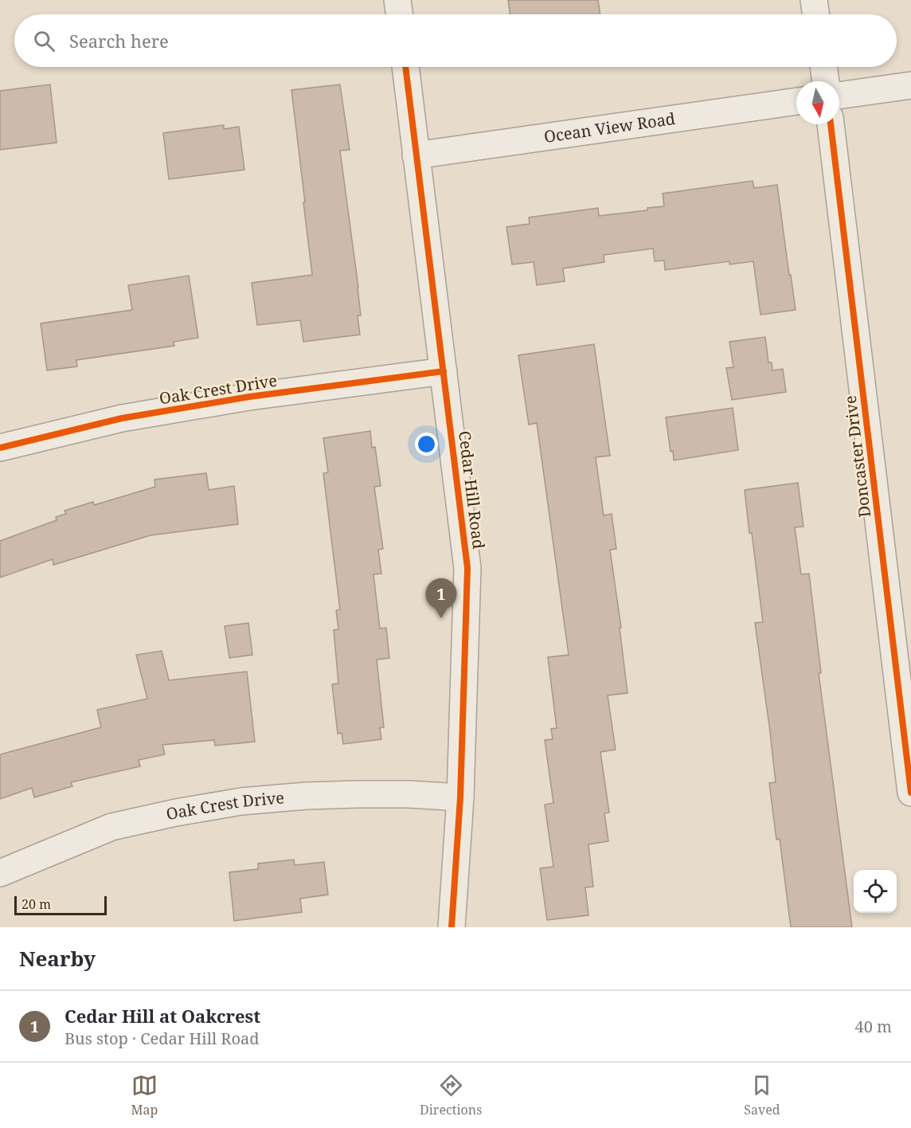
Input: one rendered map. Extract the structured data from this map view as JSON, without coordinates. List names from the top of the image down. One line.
{"streets":{"street":["Ocean View Road","Oak Crest Drive","Doncaster Drive","Cedar Hill Road"]},"crossings":[["Ocean View Road","Cedar Hill Road"],["Oak Crest Drive","Cedar Hill Road"]],"scale_bar":"20 m","north":"bottom","page":{"search":"Search here","pins":"1","scale":"20 m","heading":"Nearby","list":[{"mark":"1","name":"Cedar Hill at Oakcrest","note":"Bus stop · Cedar Hill Road","value":"40 m"}],"nav":["Map","Directions","Saved"]}}
